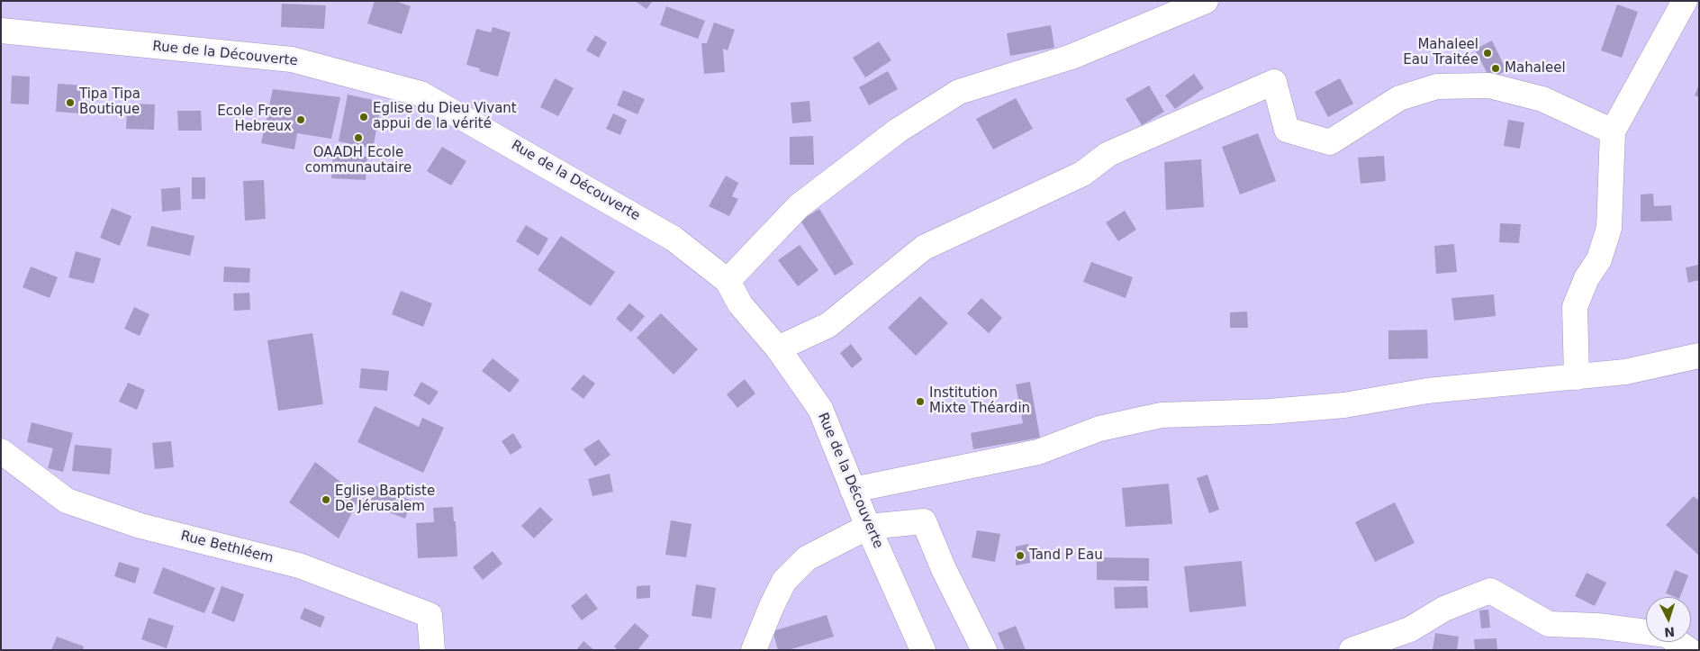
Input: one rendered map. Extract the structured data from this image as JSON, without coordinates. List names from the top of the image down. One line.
{"streets":{"street":["Rue de la Découverte","Rue Bethléem"]},"places":["Mahaleel Eau Traitée","Mahaleel","Tipa Tipa Boutique","Eglise du Dieu Vivant appui de la vérité","Ecole Frere Hebreux","OAADH Ecole communautaire","Institution Mixte Théardin","Eglise Baptiste De Jérusalem","Tand P Eau"],"north":"bottom"}
